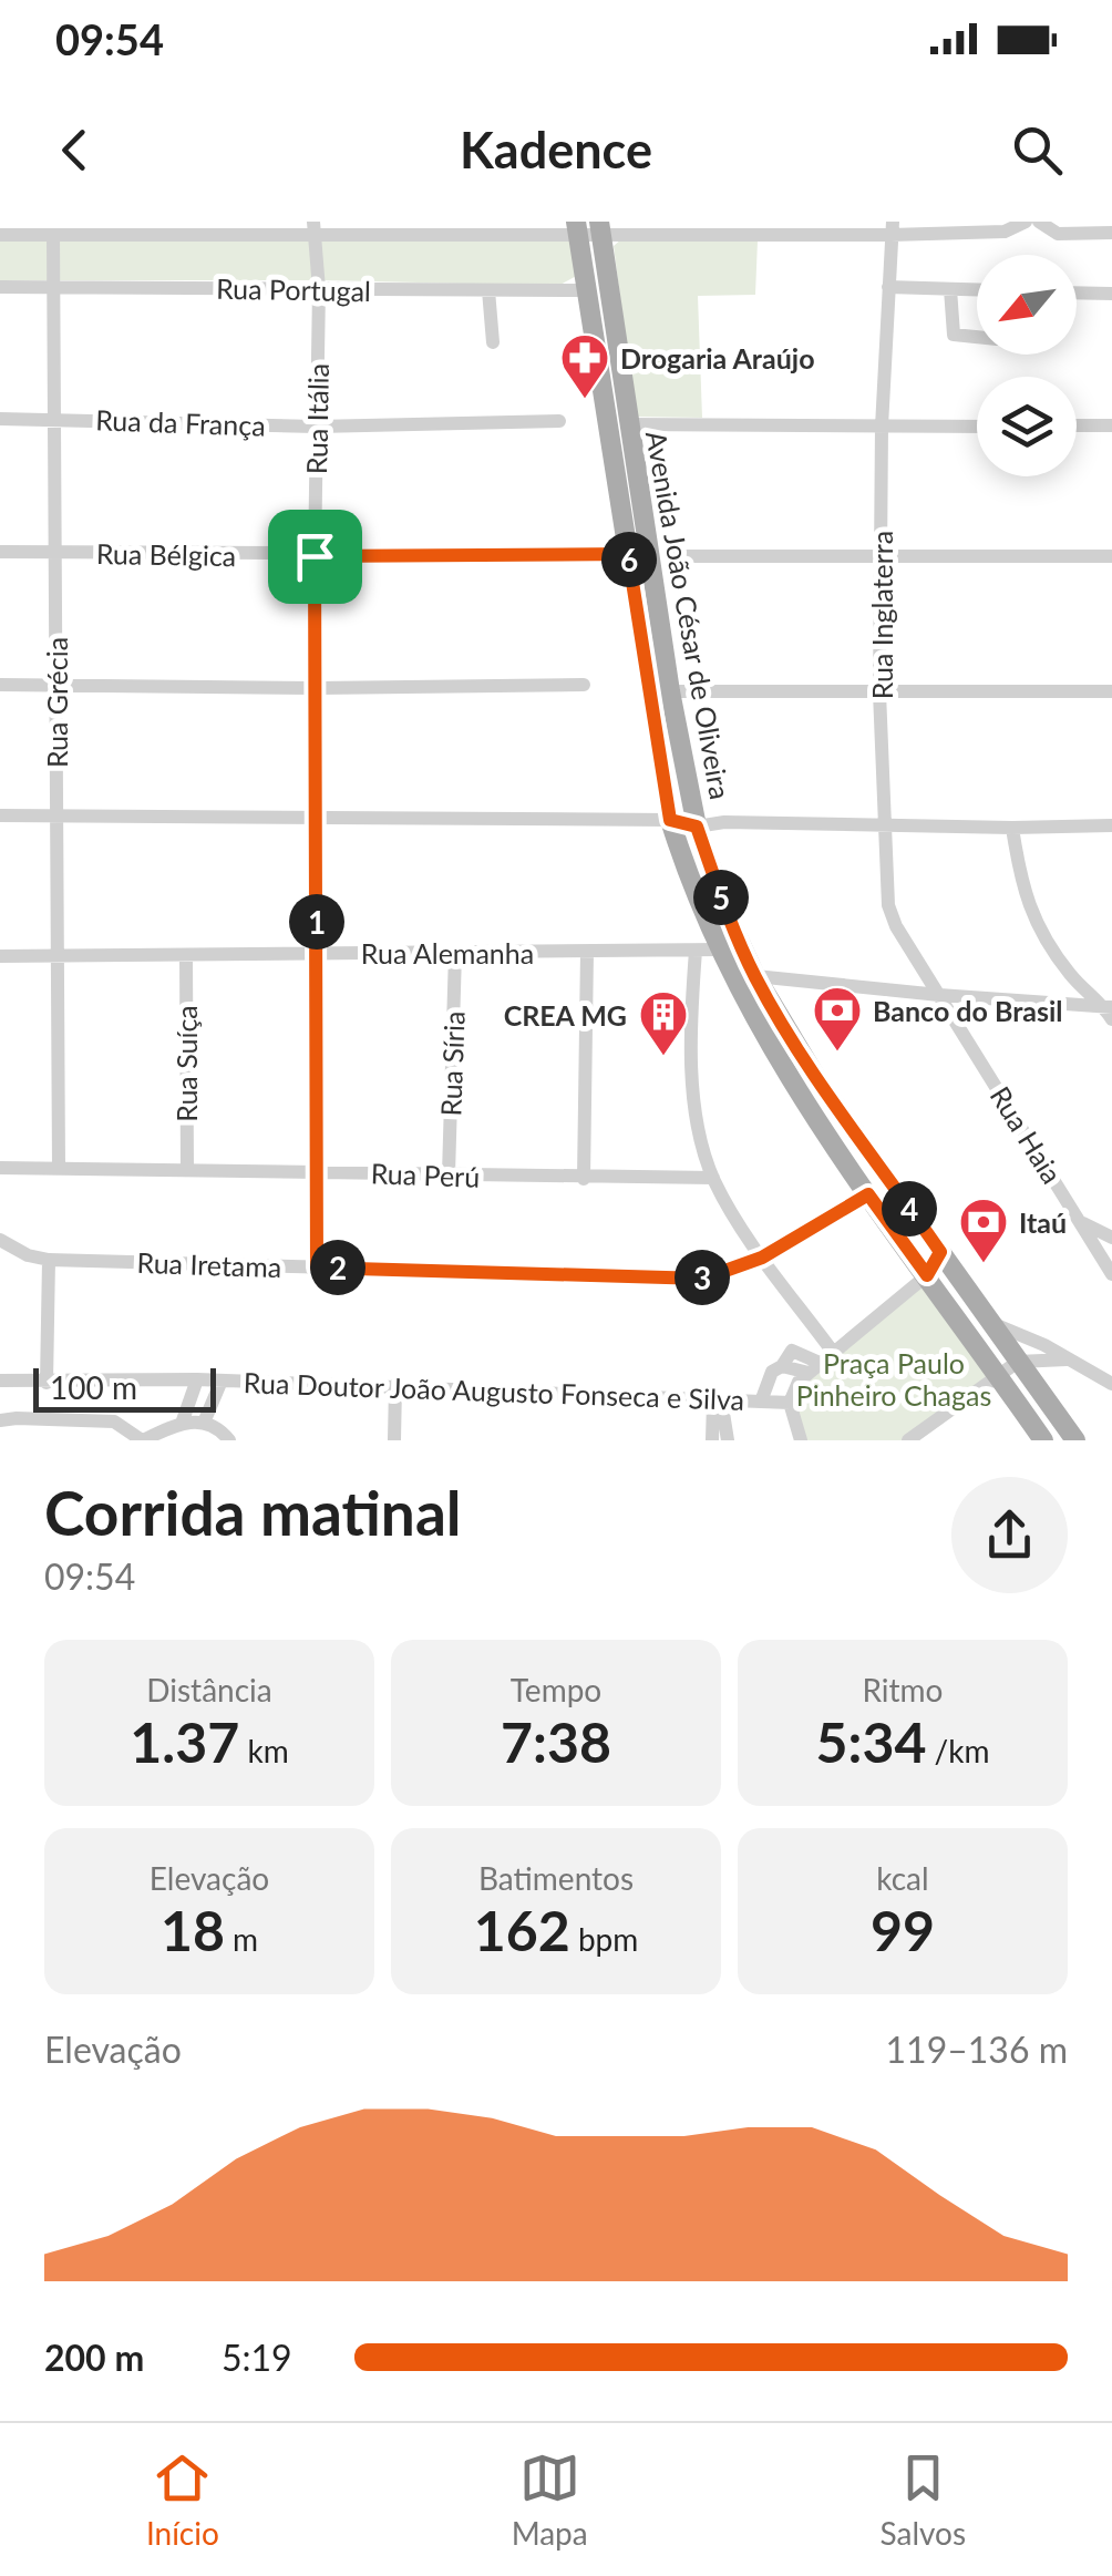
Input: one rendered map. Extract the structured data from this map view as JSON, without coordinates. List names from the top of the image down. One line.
{"streets":{"main road":["Avenida João César de Oliveira"],"street":["Rua Portugal","Rua Itália","Rua da França","Rua Bélgica","Rua Inglaterra","Rua Grécia","Rua Alemanha","Rua Suíça","Rua Síria","Rua Haia","Rua Perú","Rua Iretama","Rua Doutor João Augusto Fonseca e Silva"]},"crossings":[["Rua Portugal","Rua Itália"],["Rua Portugal","Avenida João César de Oliveira"],["Rua Portugal","Rua Grécia"],["Rua Itália","Rua da França"],["Rua Itália","Rua Bélgica"],["Rua Itália","Rua Alemanha"],["Rua Itália","Rua Perú"],["Rua Itália","Rua Iretama"],["Rua da França","Rua Grécia"],["Rua Bélgica","Avenida João César de Oliveira"],["Rua Bélgica","Rua Grécia"],["Avenida João César de Oliveira","Rua Alemanha"],["Avenida João César de Oliveira","Rua Iretama"],["Rua Inglaterra","Rua Haia"],["Rua Grécia","Rua Alemanha"],["Rua Grécia","Rua Perú"],["Rua Alemanha","Rua Suíça"],["Rua Alemanha","Rua Síria"],["Rua Suíça","Rua Perú"],["Rua Síria","Rua Perú"]],"parks":["Praça Paulo Pinheiro Chagas"],"places":{"pharmacy":["Drogaria Araújo"],"bank":["Banco do Brasil","Itaú"],"building":["CREA MG"]},"scale_bar":"100 m","north":"bottom left","page":{"status":"09:54","header":"Kadence","pins":["6","5","1","4","2","3"],"scale":"100 m","heading":["Corrida matinal","09:54"],"stats":[["Distância","1.37 km"],["Tempo","7:38"],["Ritmo","5:34 /km"],["Elevação","18 m"],["Batimentos","162 bpm"],["kcal","99"]],"chart":["Elevação","119–136 m"],"list":[{"name":"200 m","note":"5:19"}],"tabs":["Início","Mapa","Salvos"]}}
